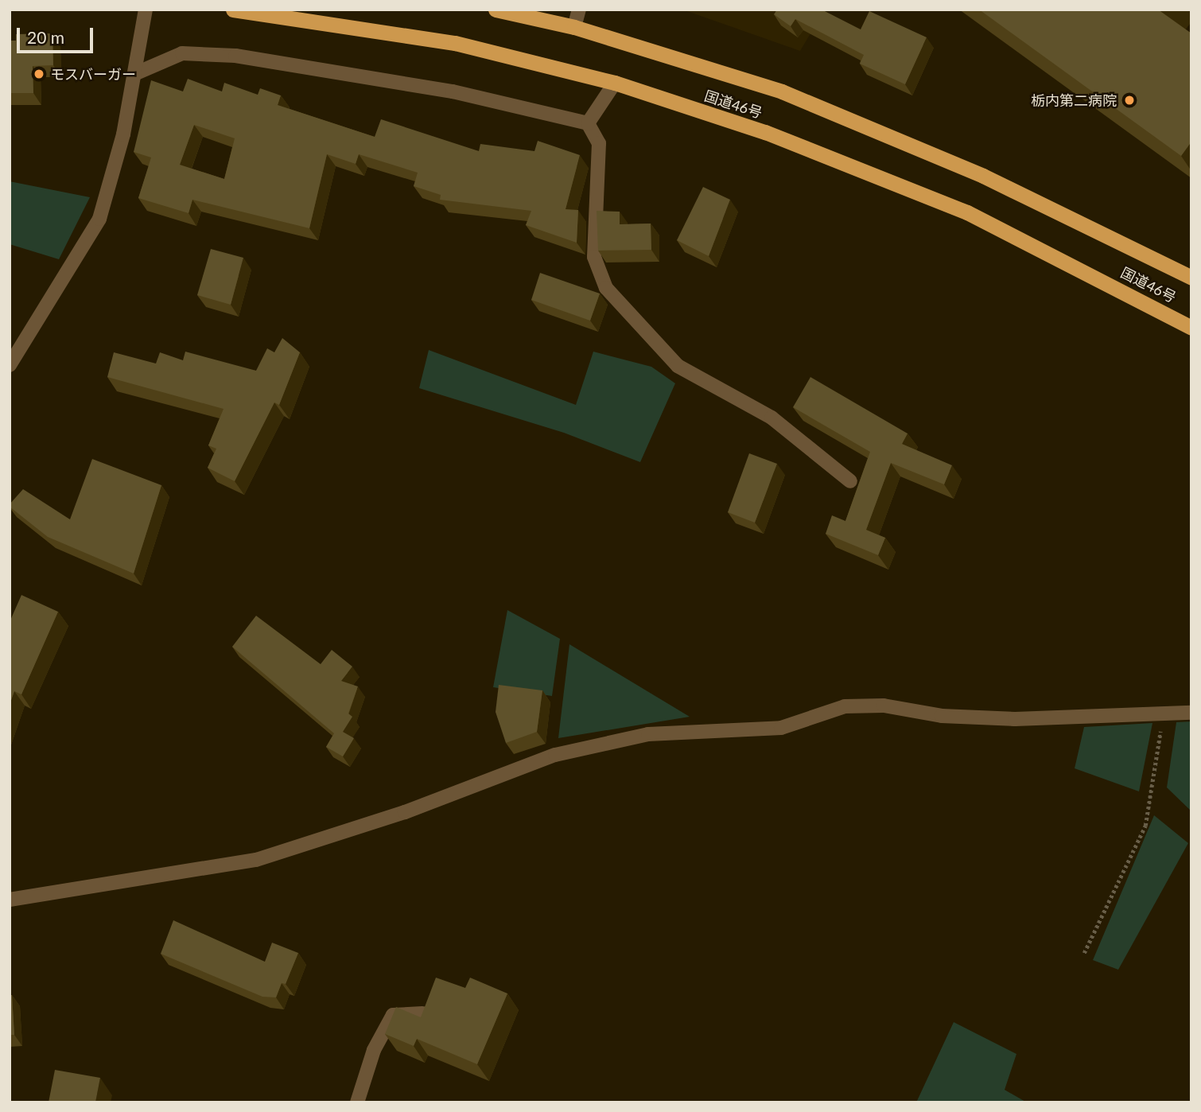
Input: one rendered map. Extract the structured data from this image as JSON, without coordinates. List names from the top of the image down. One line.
{"streets":{"highway":["国道46号"]},"places":["モスバーガー","栃内第二病院"],"scale_bar":"20 m"}
